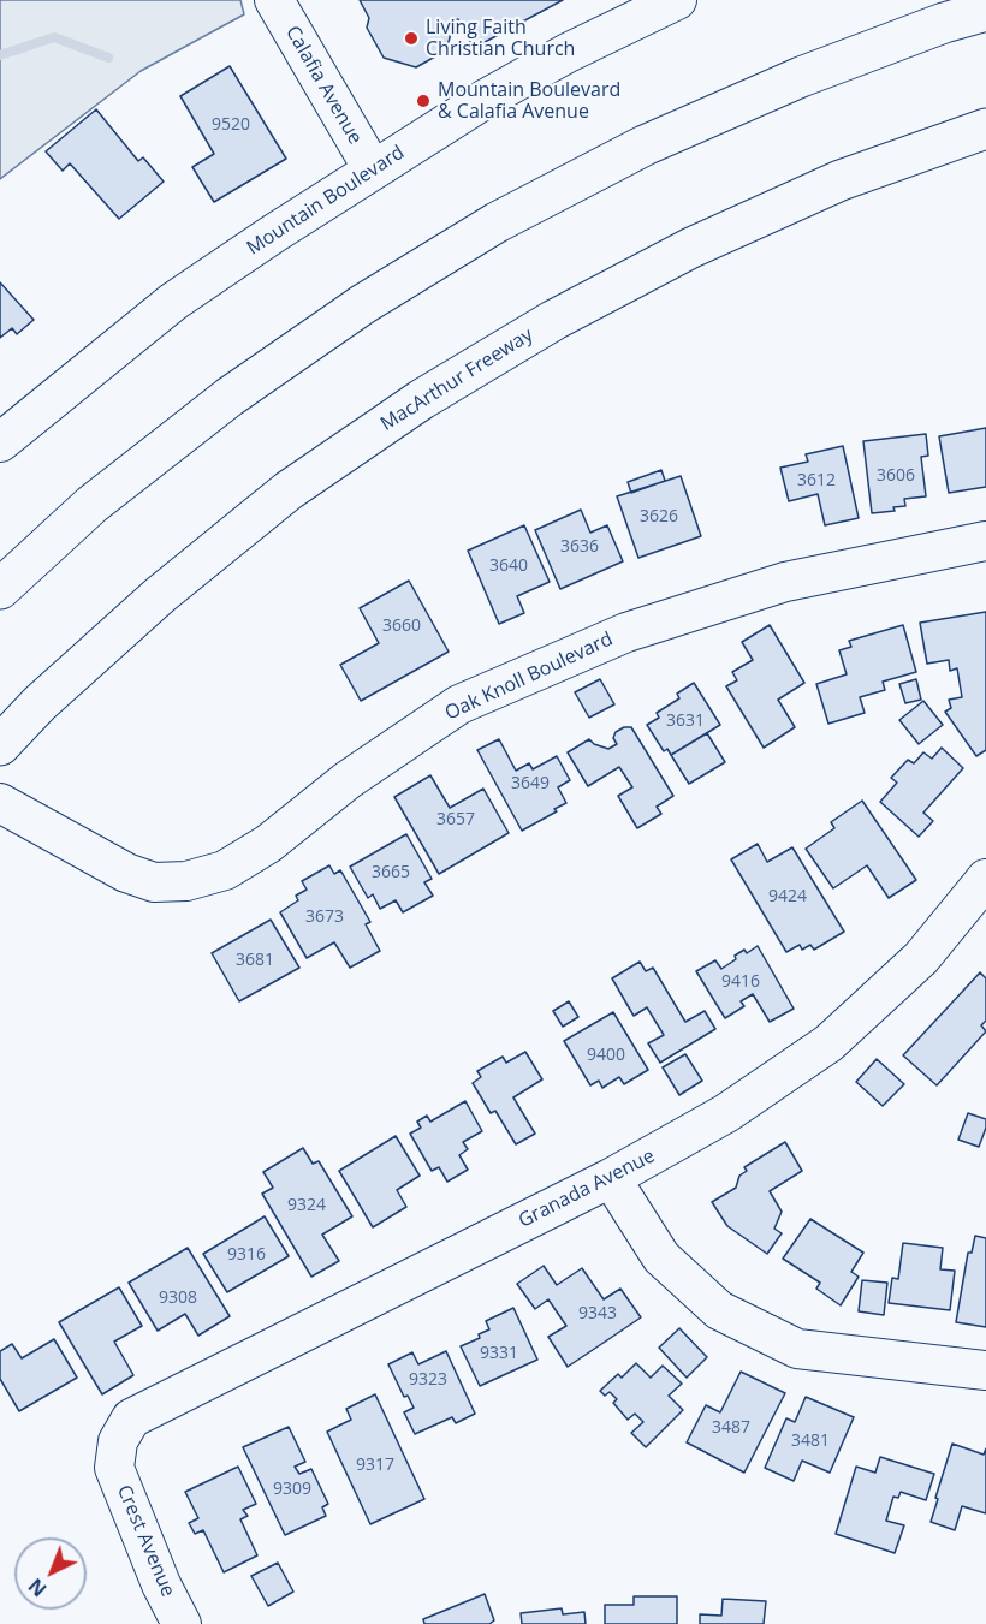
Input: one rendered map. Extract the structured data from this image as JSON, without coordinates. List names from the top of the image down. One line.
{"streets":{"highway":["MacArthur Freeway"],"street":["Calafia Avenue","Mountain Boulevard","Oak Knoll Boulevard","Granada Avenue","Crest Avenue"]},"crossings":[["Calafia Avenue","Mountain Boulevard"],["Granada Avenue","Crest Avenue"]],"places":["Living Faith Christian Church","Mountain Boulevard & Calafia Avenue"],"house_numbers":["9520","3606","3612","3626","3636","3640","3660","3631","3649","3657","3665","9424","3673","3681","9416","9400","9324","9316","9308","9343","9331","9323","3487","3481","9317","9309"],"north":"bottom left"}
